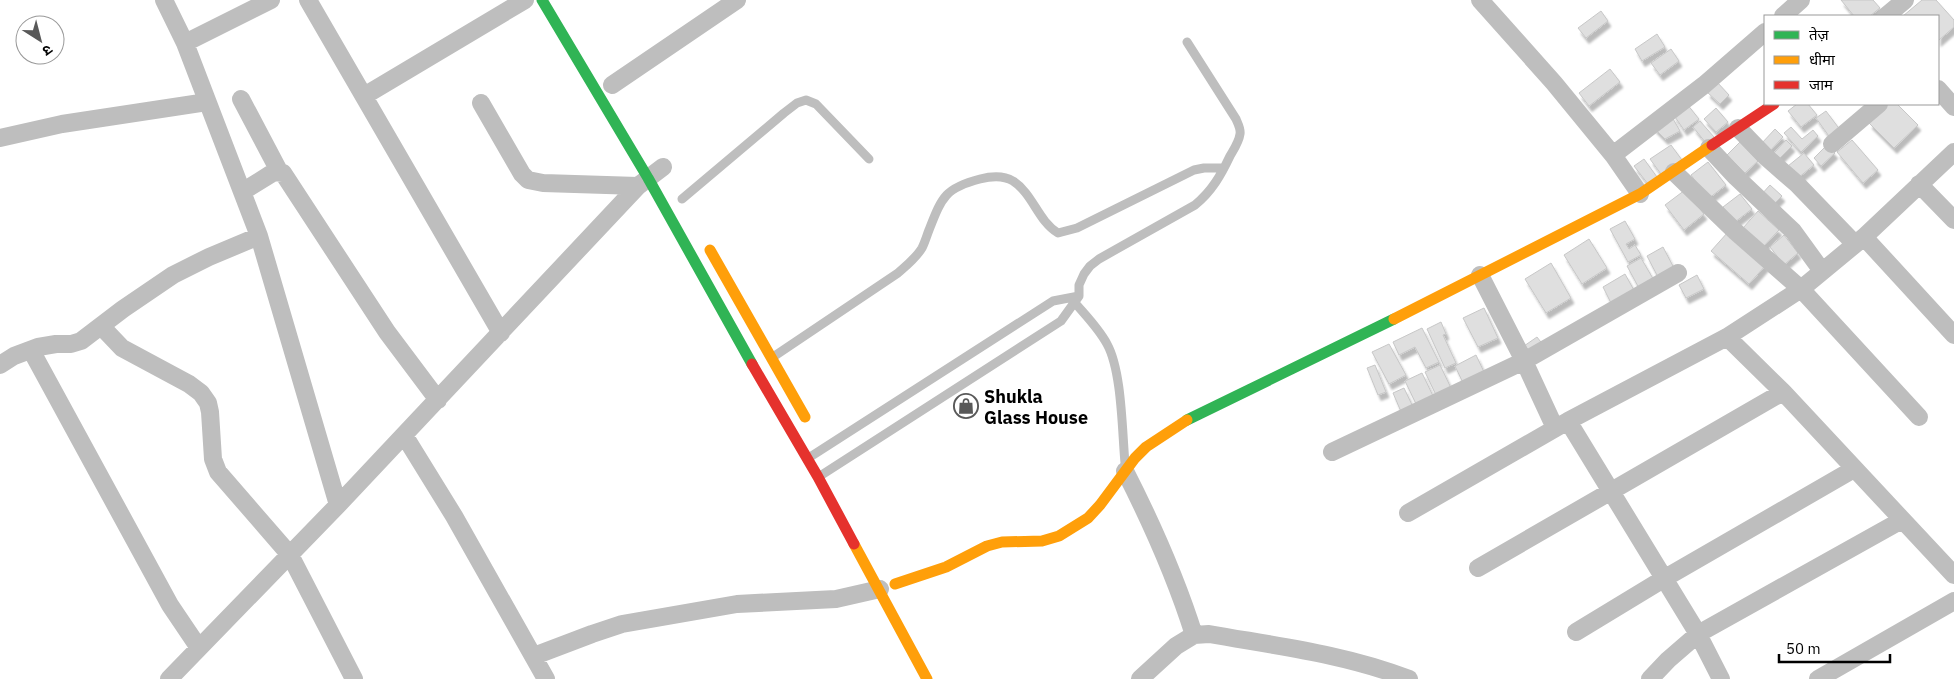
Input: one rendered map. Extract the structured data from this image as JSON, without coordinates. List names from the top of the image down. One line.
{"places":{"shop":["Shukla Glass House"]},"legend":["तेज़","धीमा","जाम"],"scale_bar":"50 m","north":"bottom right"}
